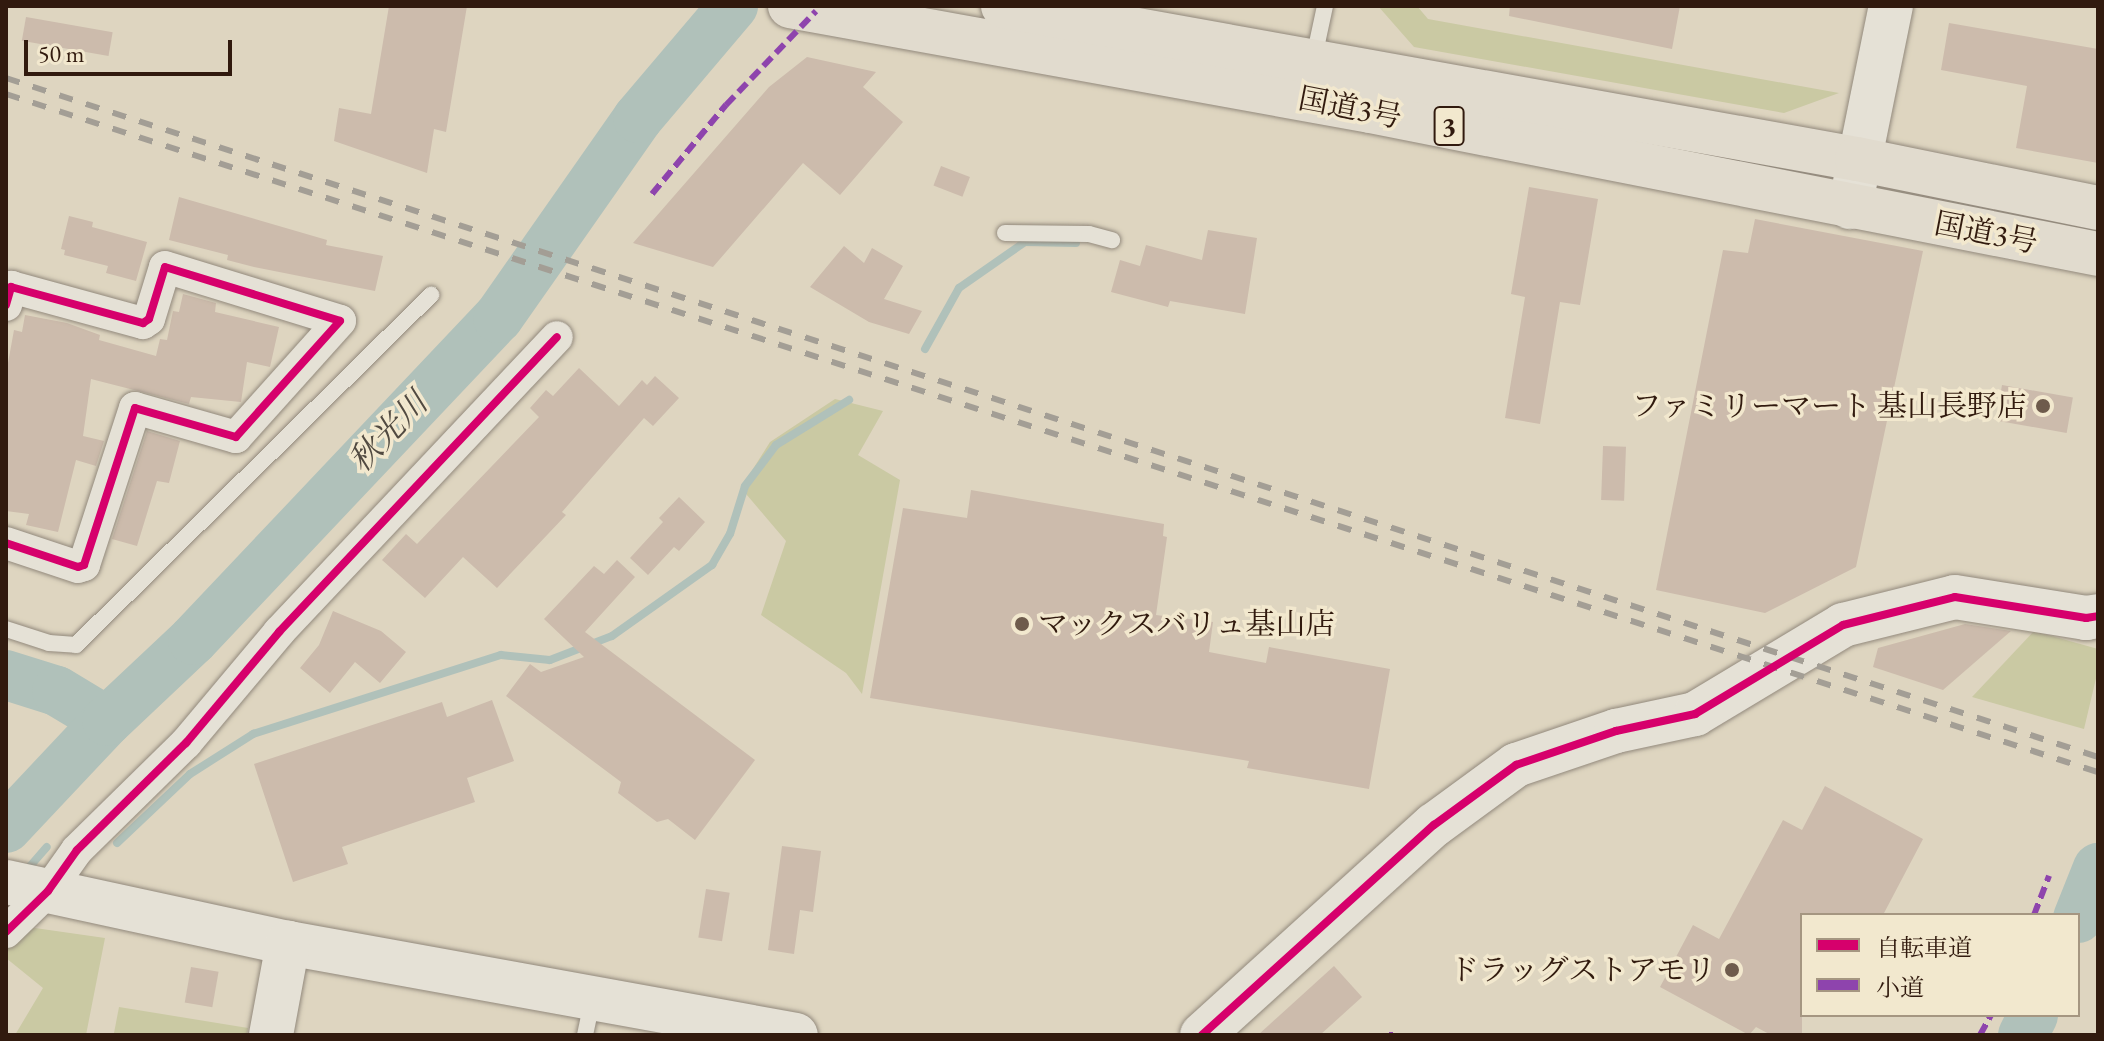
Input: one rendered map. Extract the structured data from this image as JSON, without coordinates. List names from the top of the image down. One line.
{"streets":{"highway":["国道3号","3"]},"water":["秋光川"],"places":["ファミリーマート 基山長野店","マックスバリュ基山店","ドラッグストアモリ"],"legend":["自転車道","小道"],"scale_bar":"50 m"}
